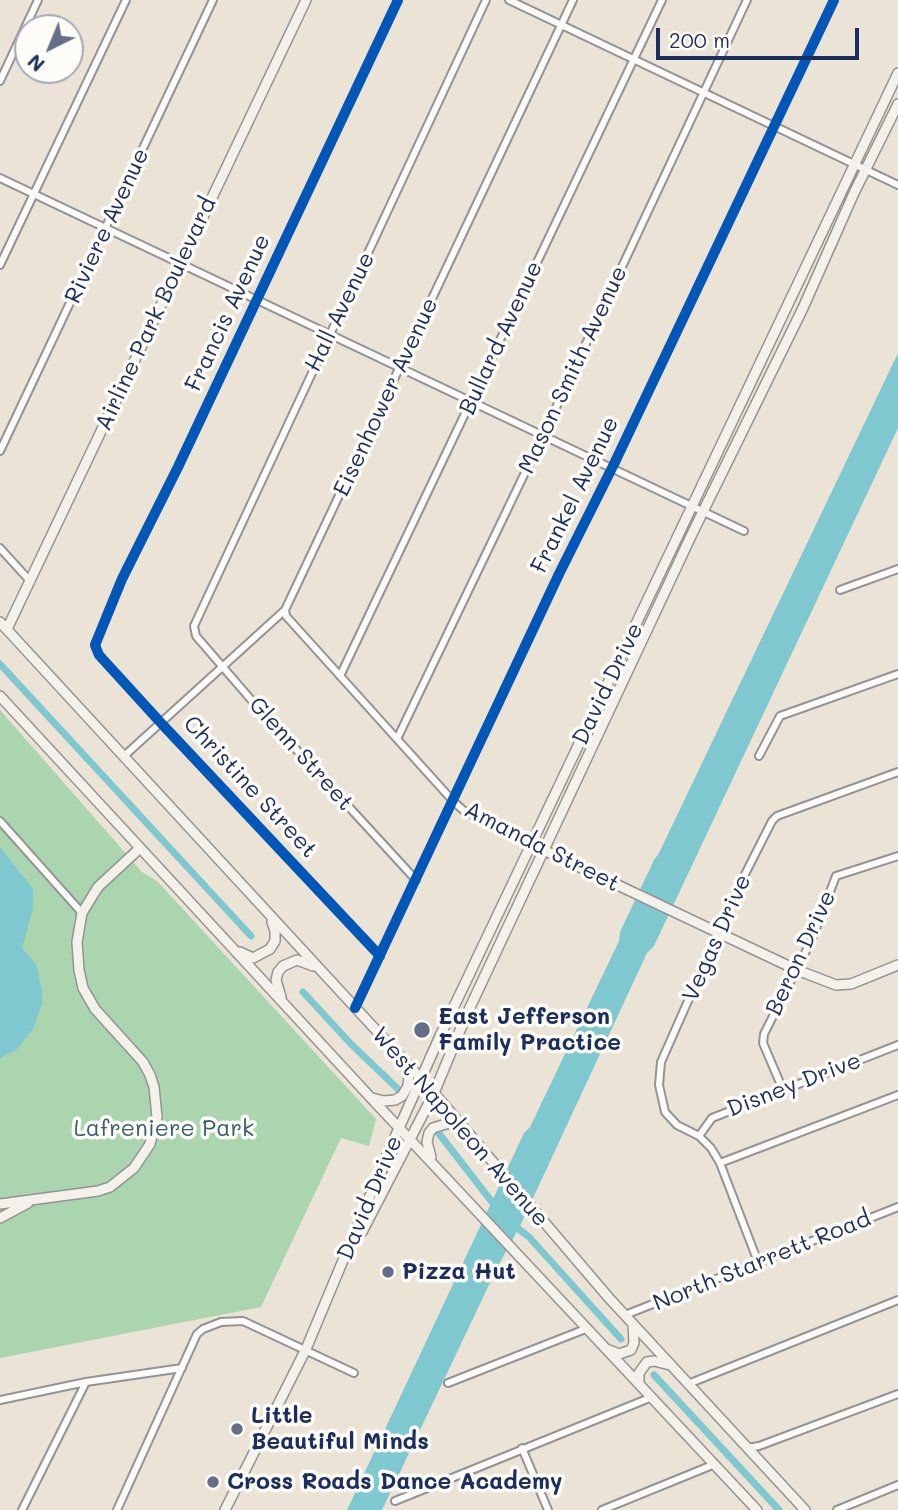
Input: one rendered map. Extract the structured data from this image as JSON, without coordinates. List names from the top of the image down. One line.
{"streets":{"main road":["Airline Park Boulevard","David Drive","Amanda Street","West Napoleon Avenue"],"street":["Riviere Avenue","Hall Avenue","Francis Avenue","Bullard Avenue","Mason Smith Avenue","Eisenhower Avenue","Frankel Avenue","Glenn Street","Christine Street","Vegas Drive","Beron Drive","Disney Drive","North Starrett Road"]},"crossings":[["Hall Avenue","Glenn Street"],["Francis Avenue","Christine Street"],["Airline Park Boulevard","West Napoleon Avenue"],["Bullard Avenue","Amanda Street"],["Mason Smith Avenue","Amanda Street"],["Eisenhower Avenue","Glenn Street"],["Eisenhower Avenue","Christine Street"],["Eisenhower Avenue","Amanda Street"],["Eisenhower Avenue","West Napoleon Avenue"],["Frankel Avenue","Glenn Street"],["Frankel Avenue","Christine Street"],["Frankel Avenue","Amanda Street"],["Frankel Avenue","West Napoleon Avenue"],["David Drive","Amanda Street"],["David Drive","West Napoleon Avenue"],["Amanda Street","Vegas Drive"],["Amanda Street","Beron Drive"],["Vegas Drive","Disney Drive"],["Vegas Drive","North Starrett Road"],["Beron Drive","Disney Drive"],["West Napoleon Avenue","North Starrett Road"]],"parks":["Lafreniere Park"],"places":["East Jefferson Family Practice","Pizza Hut","Little Beautiful Minds","Cross Roads Dance Academy"],"scale_bar":"200 m","north":"bottom left"}
